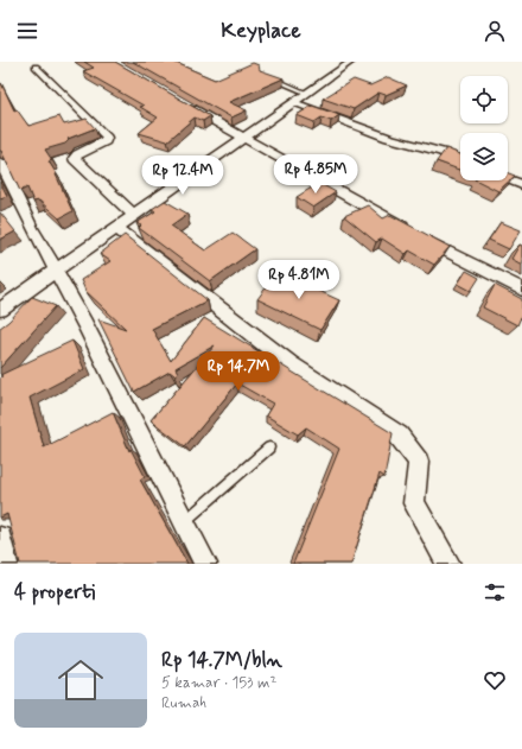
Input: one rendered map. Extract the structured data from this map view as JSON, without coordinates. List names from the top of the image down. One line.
{"page":{"header":"Keyplace","price":["Rp 4.85M","Rp 12.4M","Rp 4.81M","Rp 14.7M"],"heading":"4 properti","list":[{"name":"Rp 14.7M/bln","note":"5 kamar · 153 m² · Rumah"}]}}
